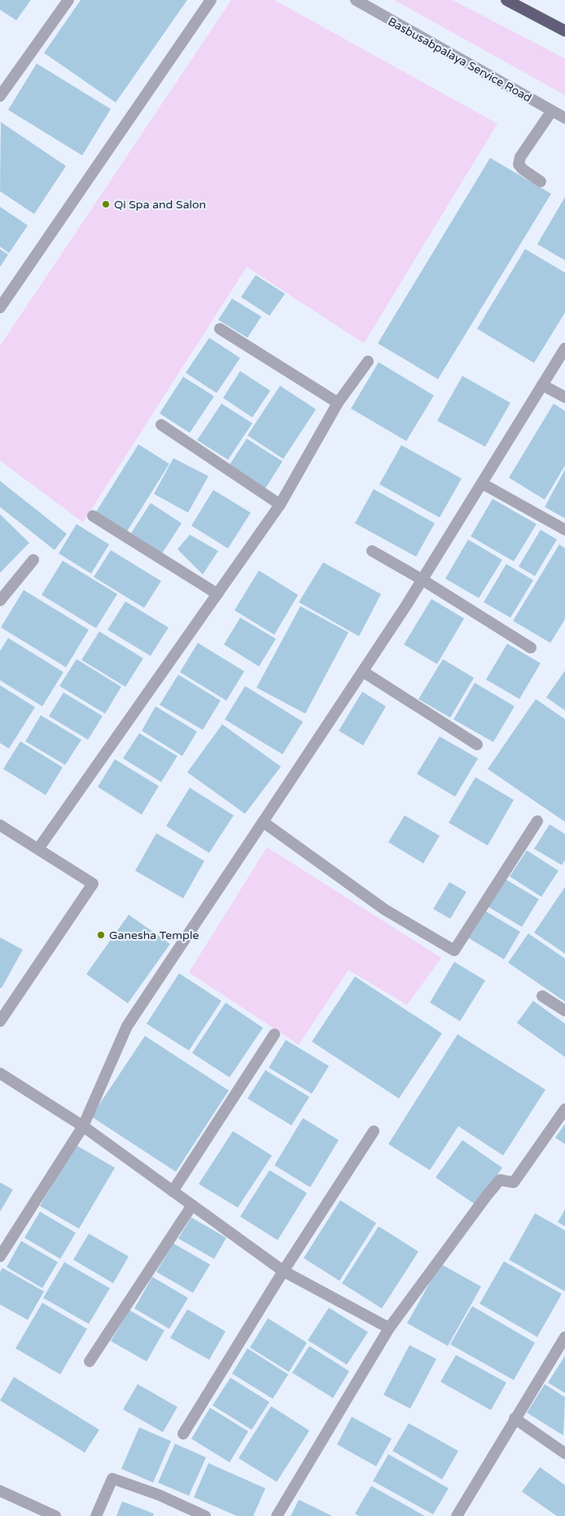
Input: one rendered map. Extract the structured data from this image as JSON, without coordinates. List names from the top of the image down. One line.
{"streets":{"street":["Basbusabpalaya Service Road"]},"places":["Qi Spa and Salon","Ganesha Temple"]}
